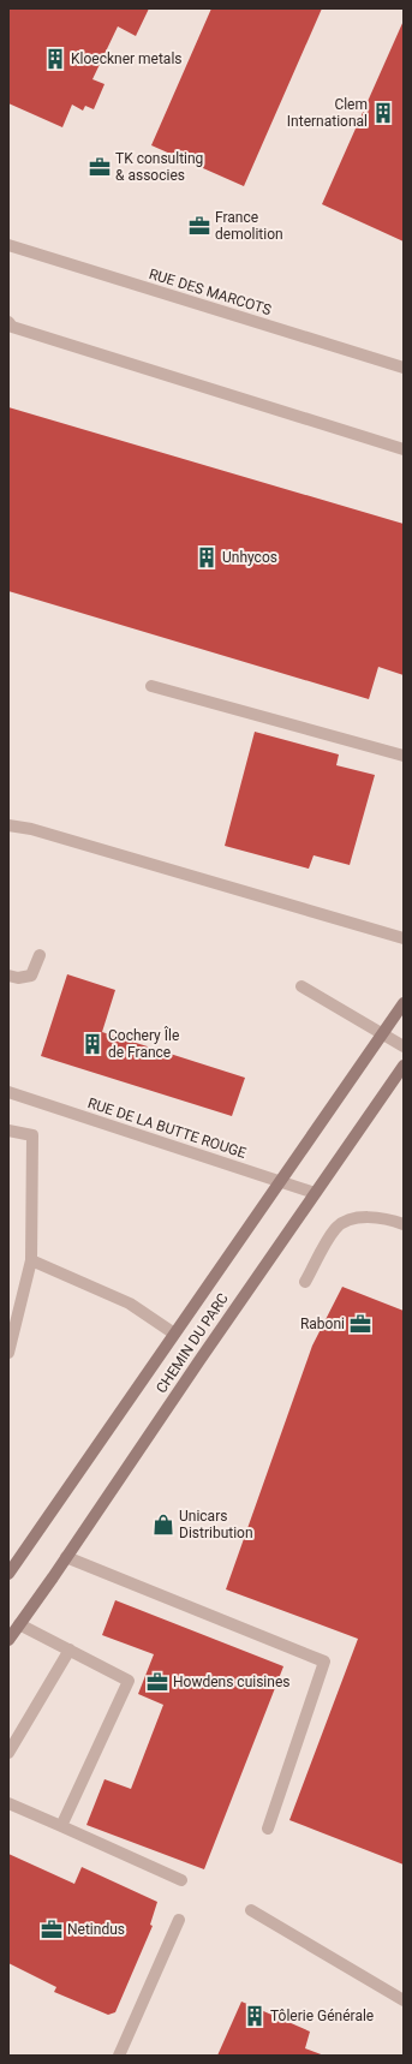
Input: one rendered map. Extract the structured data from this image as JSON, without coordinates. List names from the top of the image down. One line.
{"streets":{"main road":["CHEMIN DU PARC"],"street":["RUE DES MARCOTS","RUE DE LA BUTTE ROUGE"]},"crossings":[["RUE DE LA BUTTE ROUGE","CHEMIN DU PARC"]],"places":{"building":["Kloeckner metals","Clem International","Unhycos","Cochery Île de France","Tôlerie Générale"],"office":["TK consulting & associes","France demolition","Raboni","Howdens cuisines","Netindus"],"shop":["Unicars Distribution"]}}
